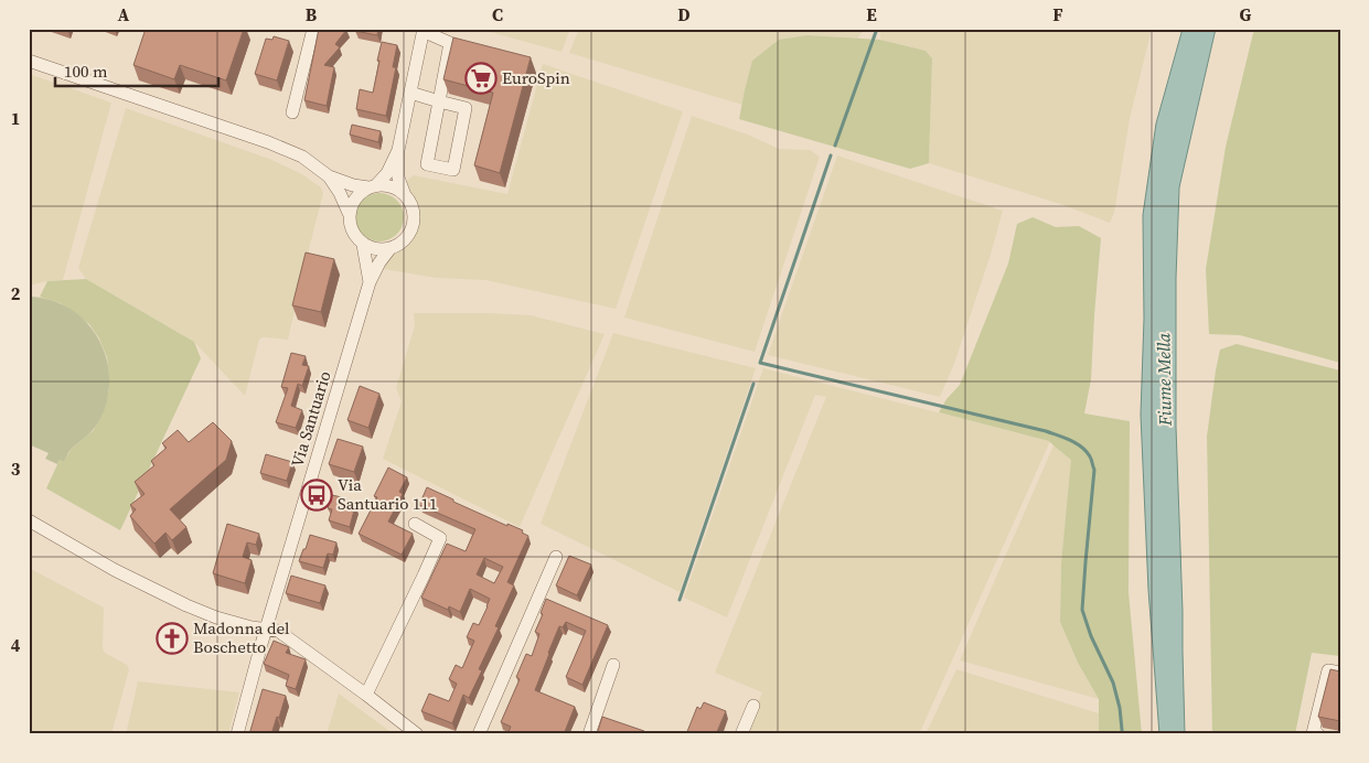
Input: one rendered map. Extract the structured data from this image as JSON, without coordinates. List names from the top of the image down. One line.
{"streets":{"street":["Via Santuario"]},"water":["Fiume Mella"],"places":{"supermarket":["EuroSpin"],"bus stop":["Via Santuario 111"],"church":["Madonna del Boschetto"]},"scale_bar":"100 m","grid":{"columns":["A","B","C","D","E","F","G"],"rows":["1","2","3","4"]}}
